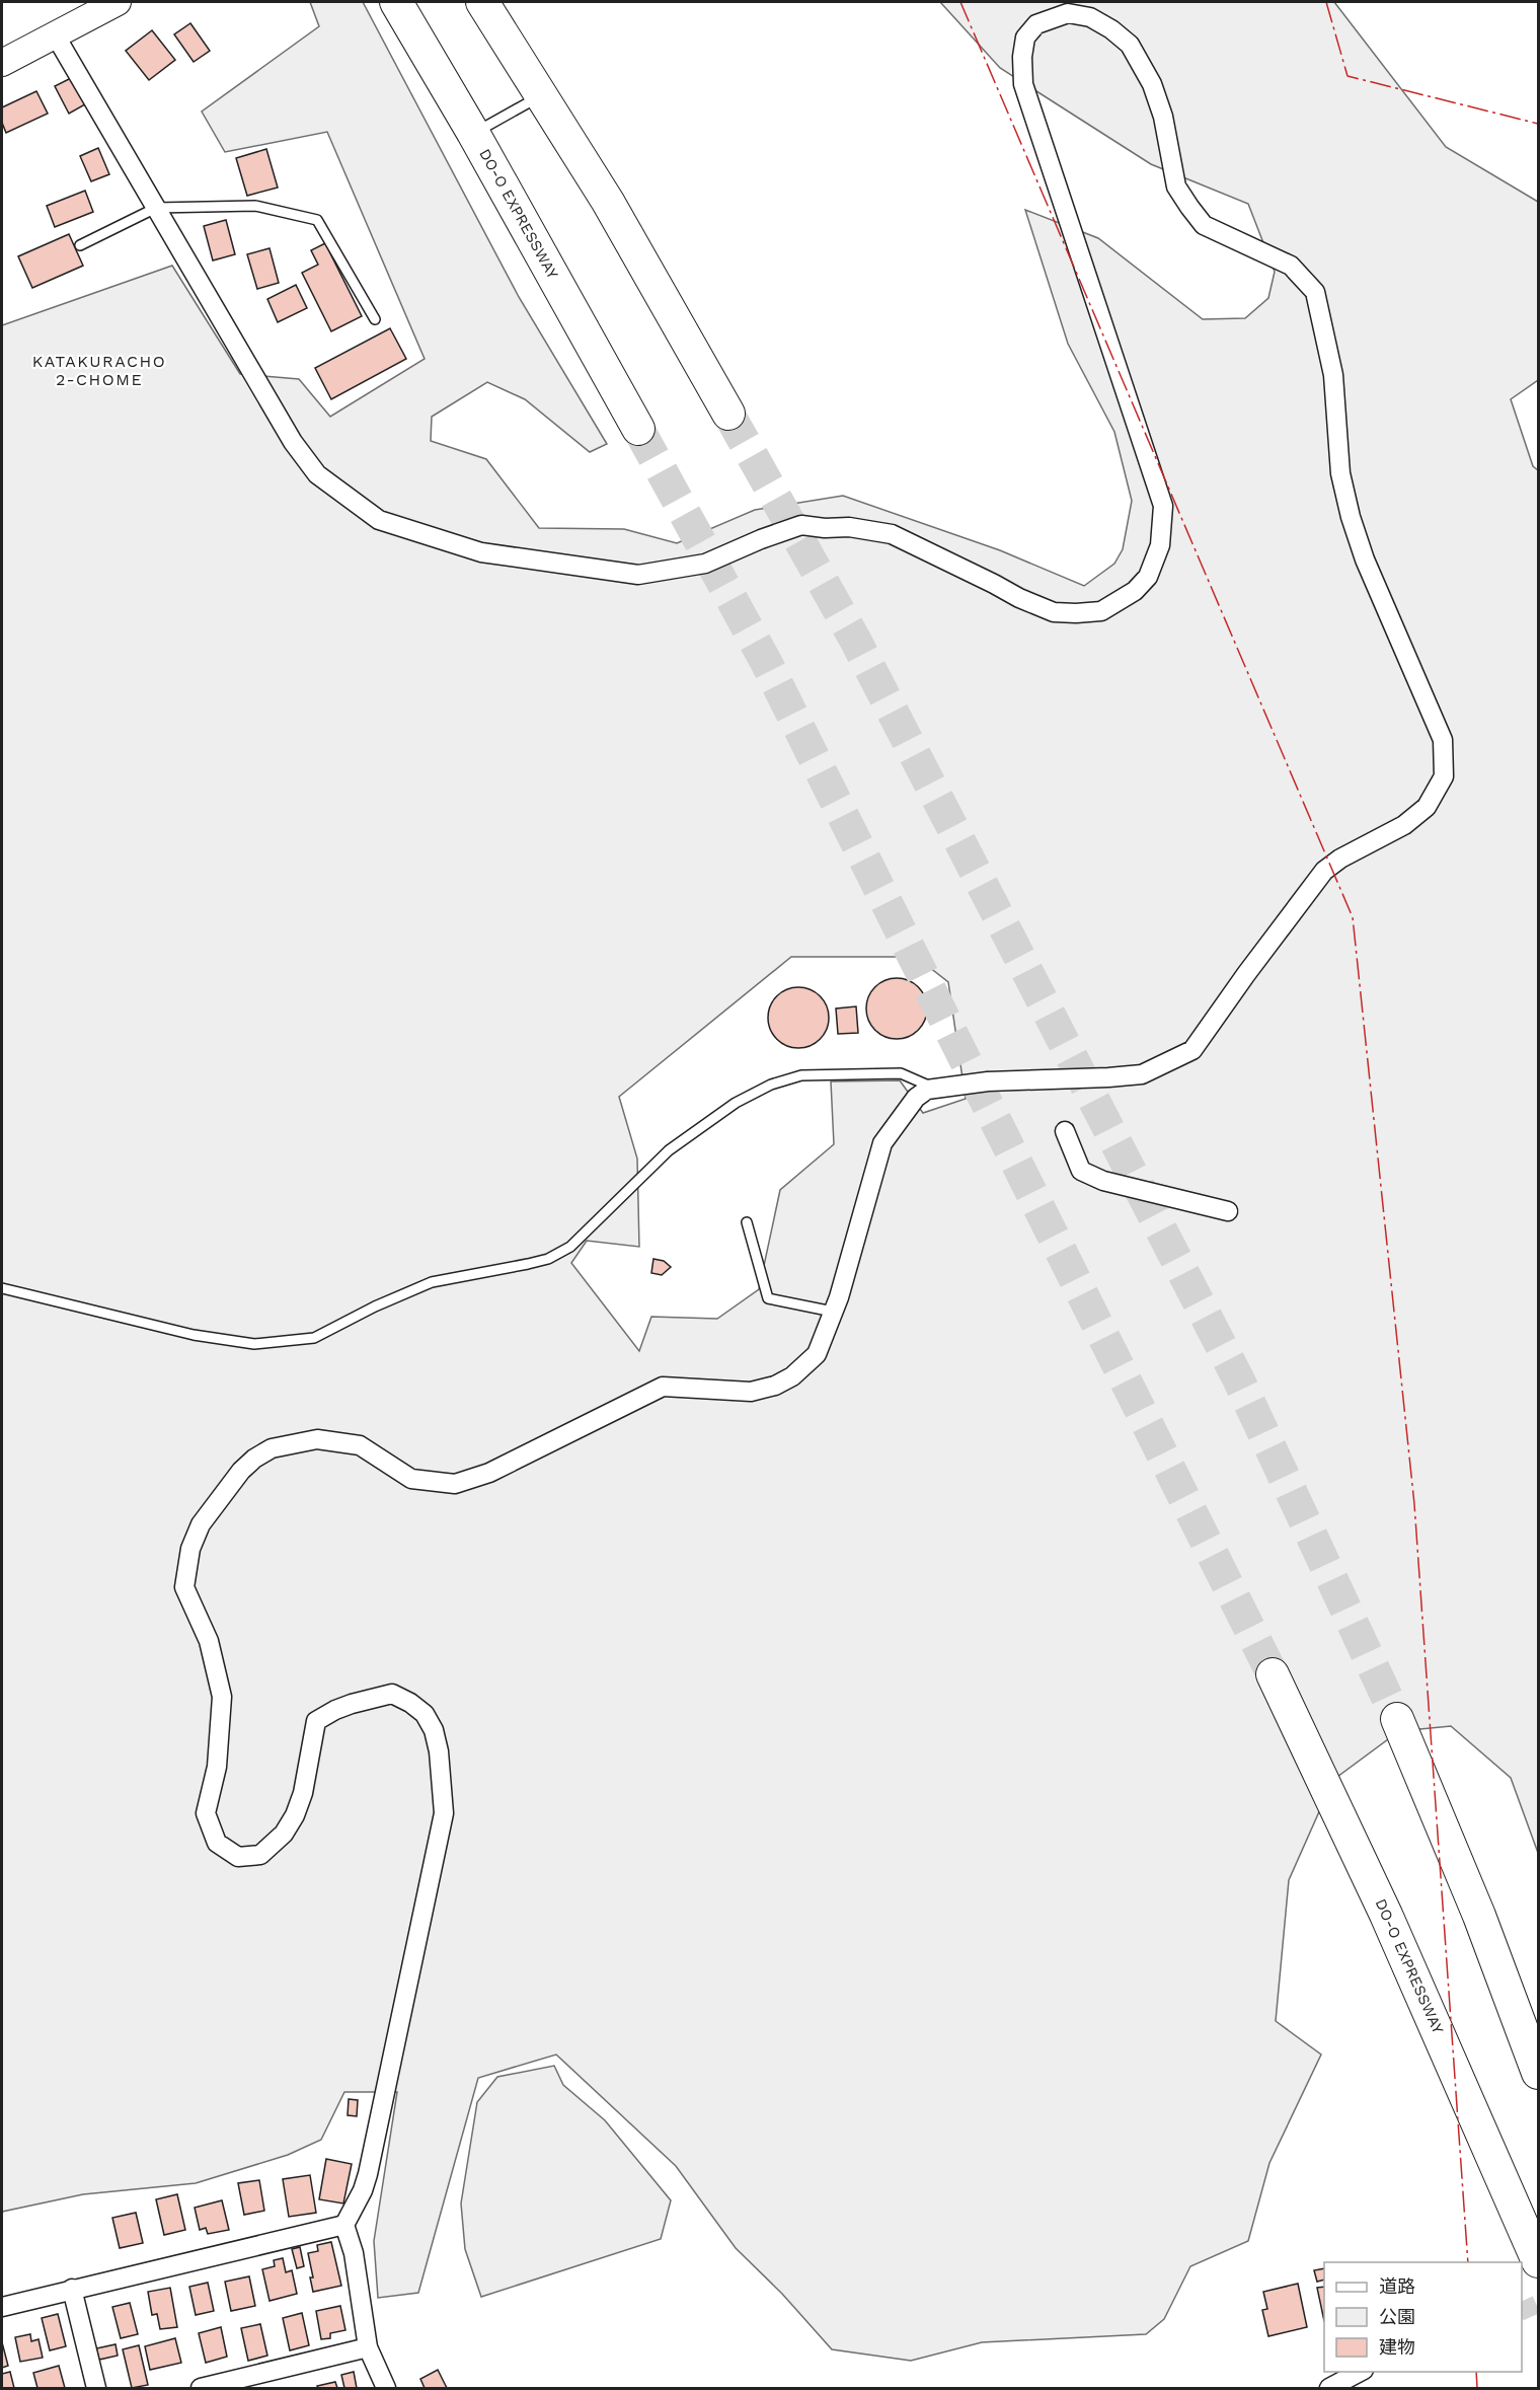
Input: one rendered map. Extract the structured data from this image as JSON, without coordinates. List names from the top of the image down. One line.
{"streets":{"highway":["DO-O EXPRESSWAY"]},"districts":["KATAKURACHO 2-CHOME"],"legend":["道路","公園","建物"]}
